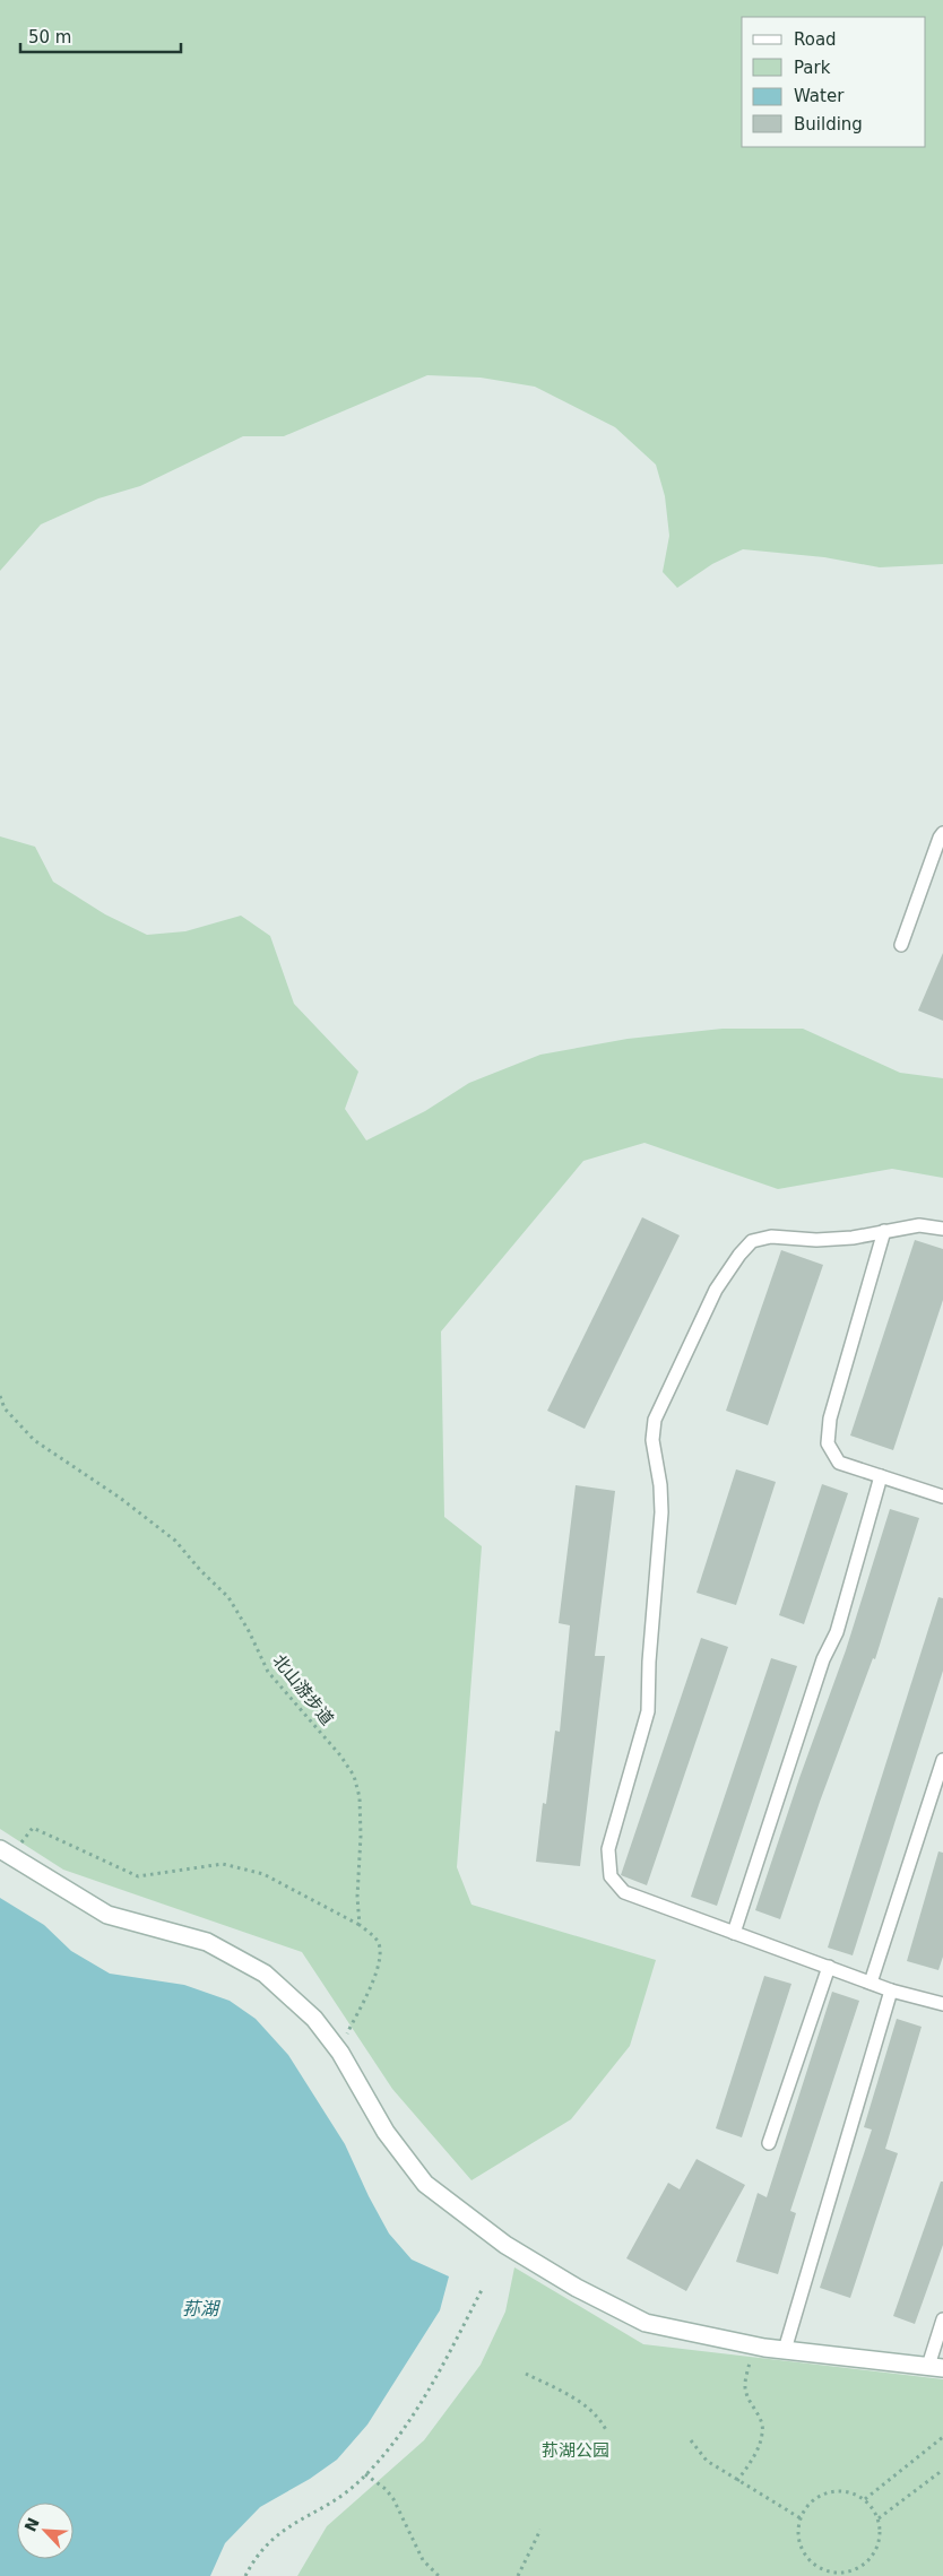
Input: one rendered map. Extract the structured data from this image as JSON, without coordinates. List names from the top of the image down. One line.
{"streets":{"path":["北山游步道"]},"water":["荪湖"],"parks":["荪湖公园"],"legend":["Road","Park","Water","Building"],"scale_bar":"50 m","north":"top left"}
